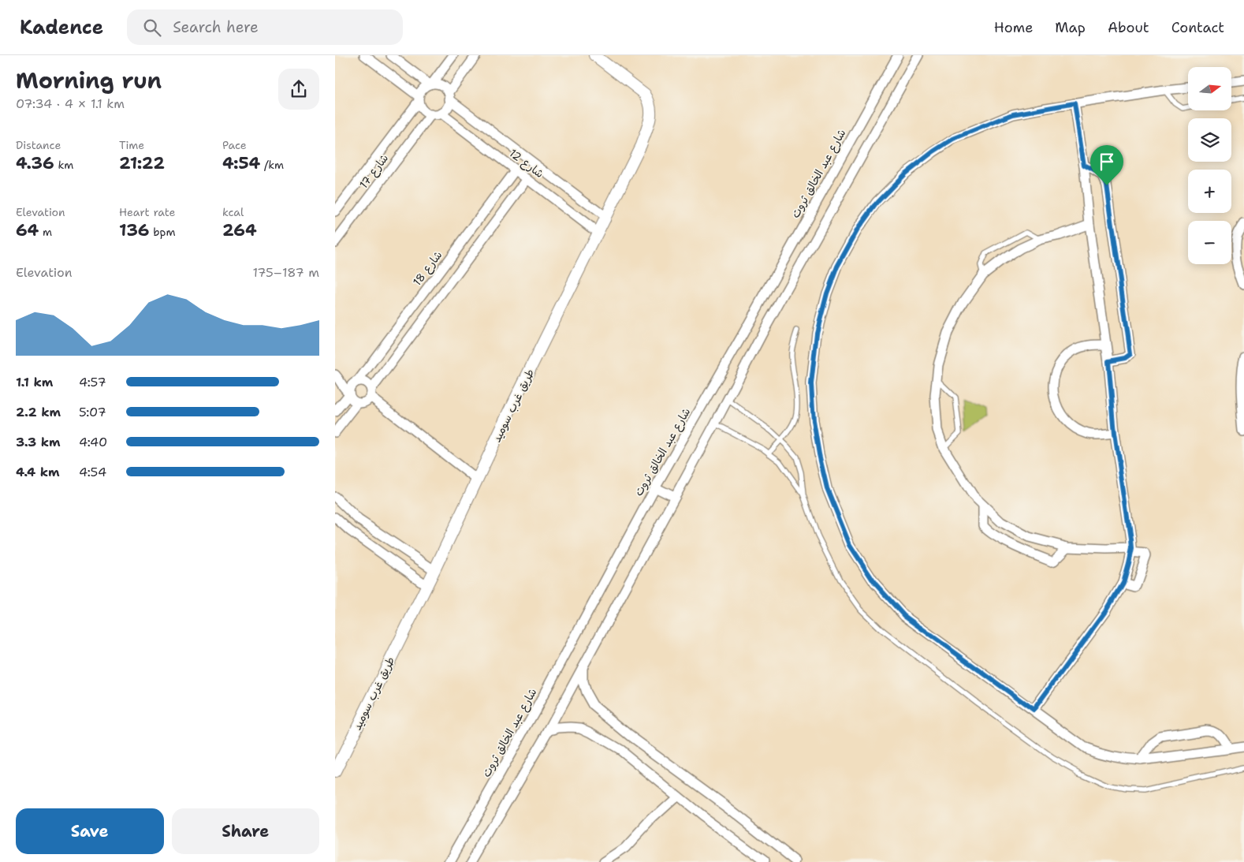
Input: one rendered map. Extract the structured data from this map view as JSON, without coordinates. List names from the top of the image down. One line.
{"streets":{"street":["شارع 12","شارع 17","شارع عبد الخالق ثروت","شارع 18","طريق غرب سوميد"]},"crossings":[["شارع 12","شارع 17"],["شارع 12","شارع 18"],["شارع 12","طريق غرب سوميد"]],"north":"right","page":{"header":"Kadence","search":"Search here","nav":["Home","Map","About","Contact"],"heading":["Morning run","07:34 · 4 × 1.1 km"],"map_buttons":["+","−"],"stats":[["Distance","4.36 km"],["Time","21:22"],["Pace","4:54 /km"],["Elevation","64 m"],["Heart rate","136 bpm"],["kcal","264"]],"chart":["Elevation","175–187 m"],"list":[{"name":"1.1 km","note":"4:57"},{"name":"2.2 km","note":"5:07"},{"name":"3.3 km","note":"4:40"},{"name":"4.4 km","note":"4:54"}],"buttons":["Save","Share"]}}
